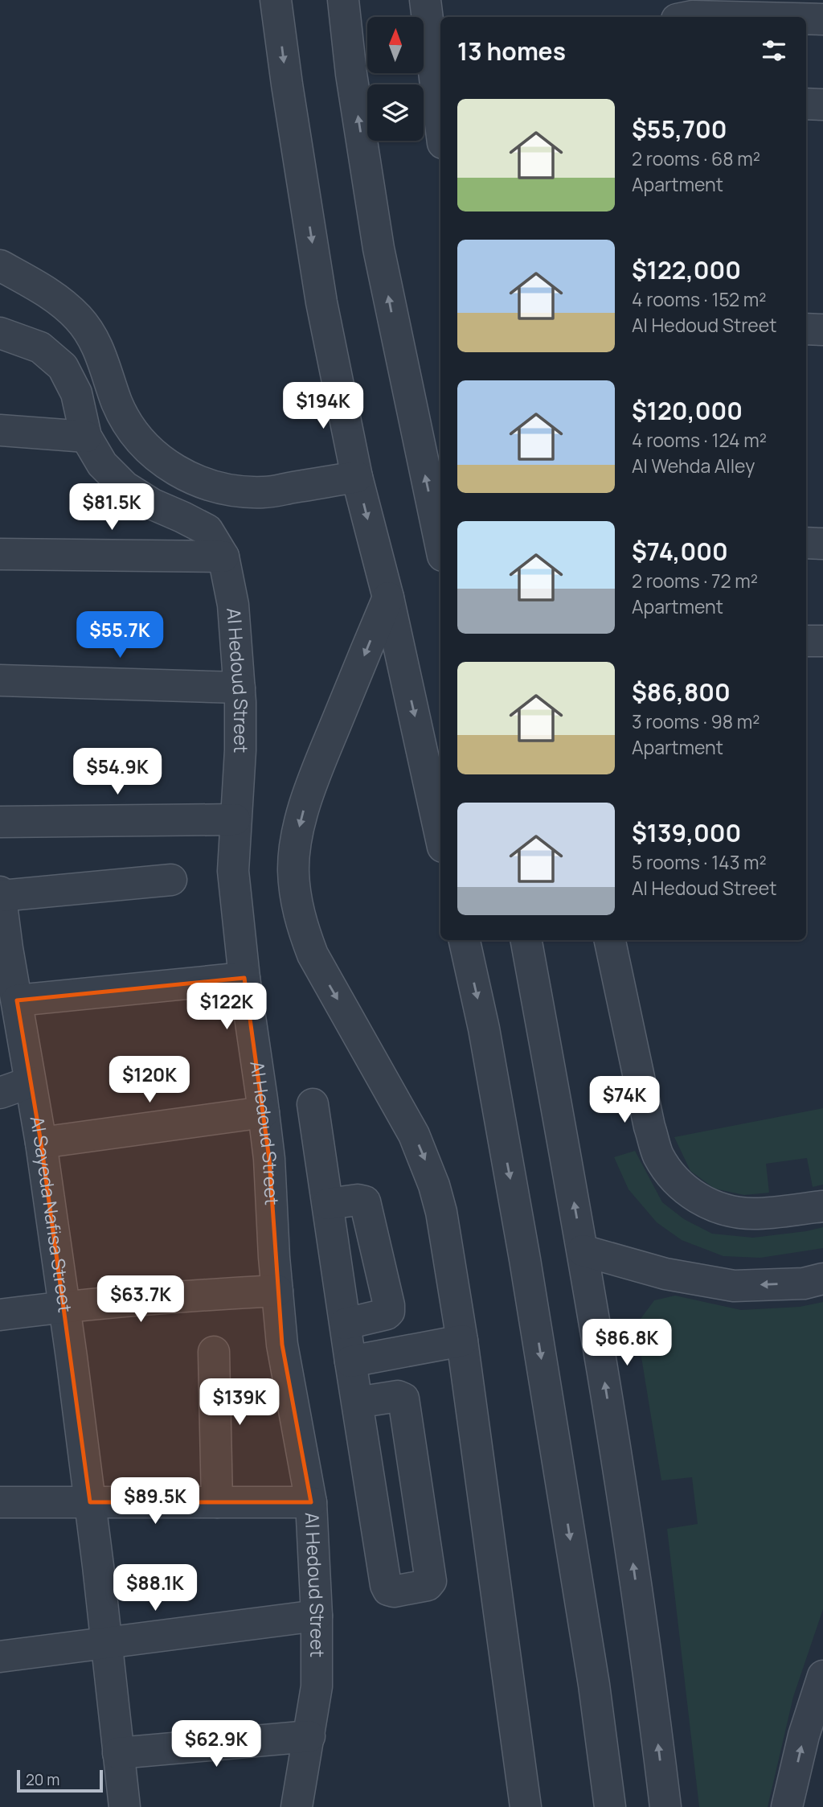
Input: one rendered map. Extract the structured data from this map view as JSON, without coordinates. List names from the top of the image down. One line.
{"streets":{"street":["Al Hedoud Street","Al Sayeda Nafisa Street"]},"scale_bar":"20 m","north":"top","page":{"heading":"13 homes","list":[{"name":"$55,700","note":"2 rooms · 68 m² · Apartment"},{"name":"$122,000","note":"4 rooms · 152 m² · Al Hedoud Street"},{"name":"$120,000","note":"4 rooms · 124 m² · Al Wehda Alley"},{"name":"$74,000","note":"2 rooms · 72 m² · Apartment"},{"name":"$86,800","note":"3 rooms · 98 m² · Apartment"},{"name":"$139,000","note":"5 rooms · 143 m² · Al Hedoud Street"}],"price":["$194K","$81.5K","$55.7K","$54.9K","$122K","$120K","$74K","$63.7K","$86.8K","$139K","$89.5K","$88.1K","$62.9K"],"scale":"20 m"}}
